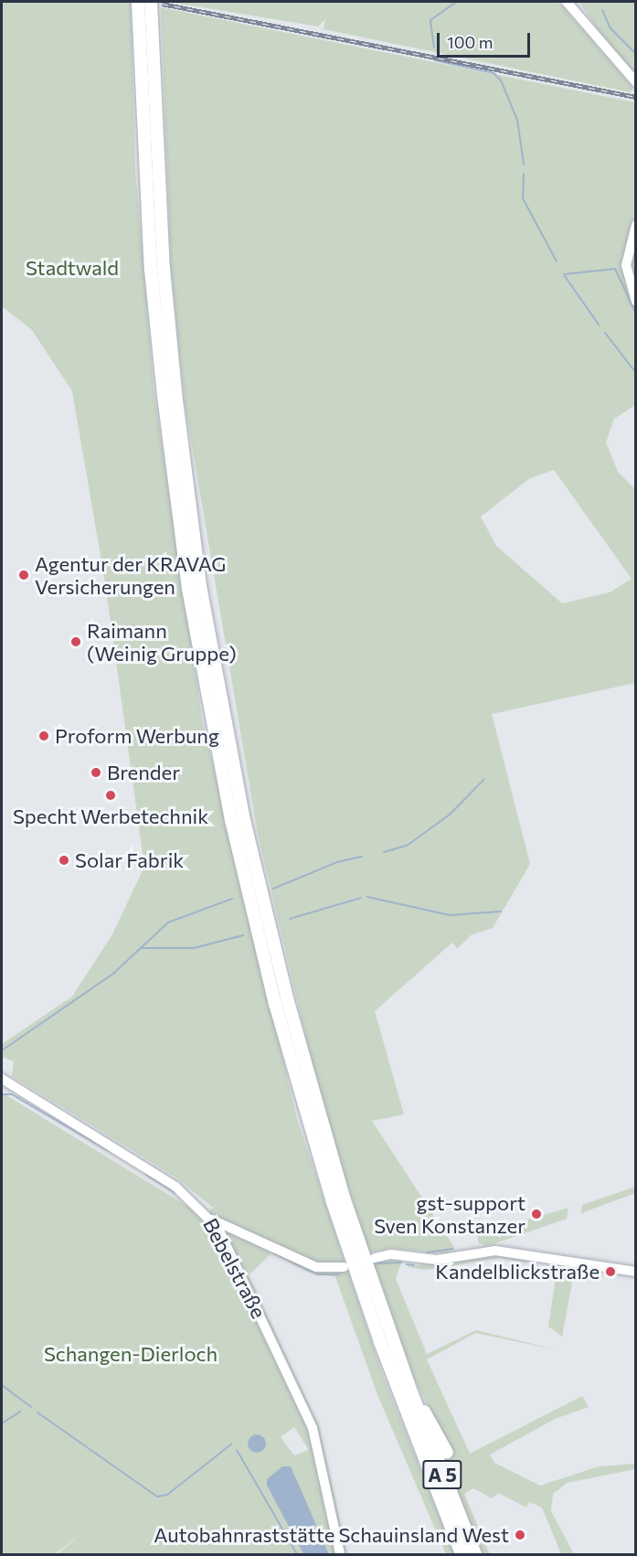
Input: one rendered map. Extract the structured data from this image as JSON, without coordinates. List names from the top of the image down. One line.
{"streets":{"highway":["A 5"],"street":["Bebelstraße"]},"parks":["Stadtwald","Schangen-Dierloch"],"places":["Agentur der KRAVAG Versicherungen","Raimann (Weinig Gruppe)","Proform Werbung","Brender","Specht Werbetechnik","Solar Fabrik","gst-support Sven Konstanzer","Kandelblickstraße","Autobahnraststätte Schauinsland West"],"scale_bar":"100 m"}
